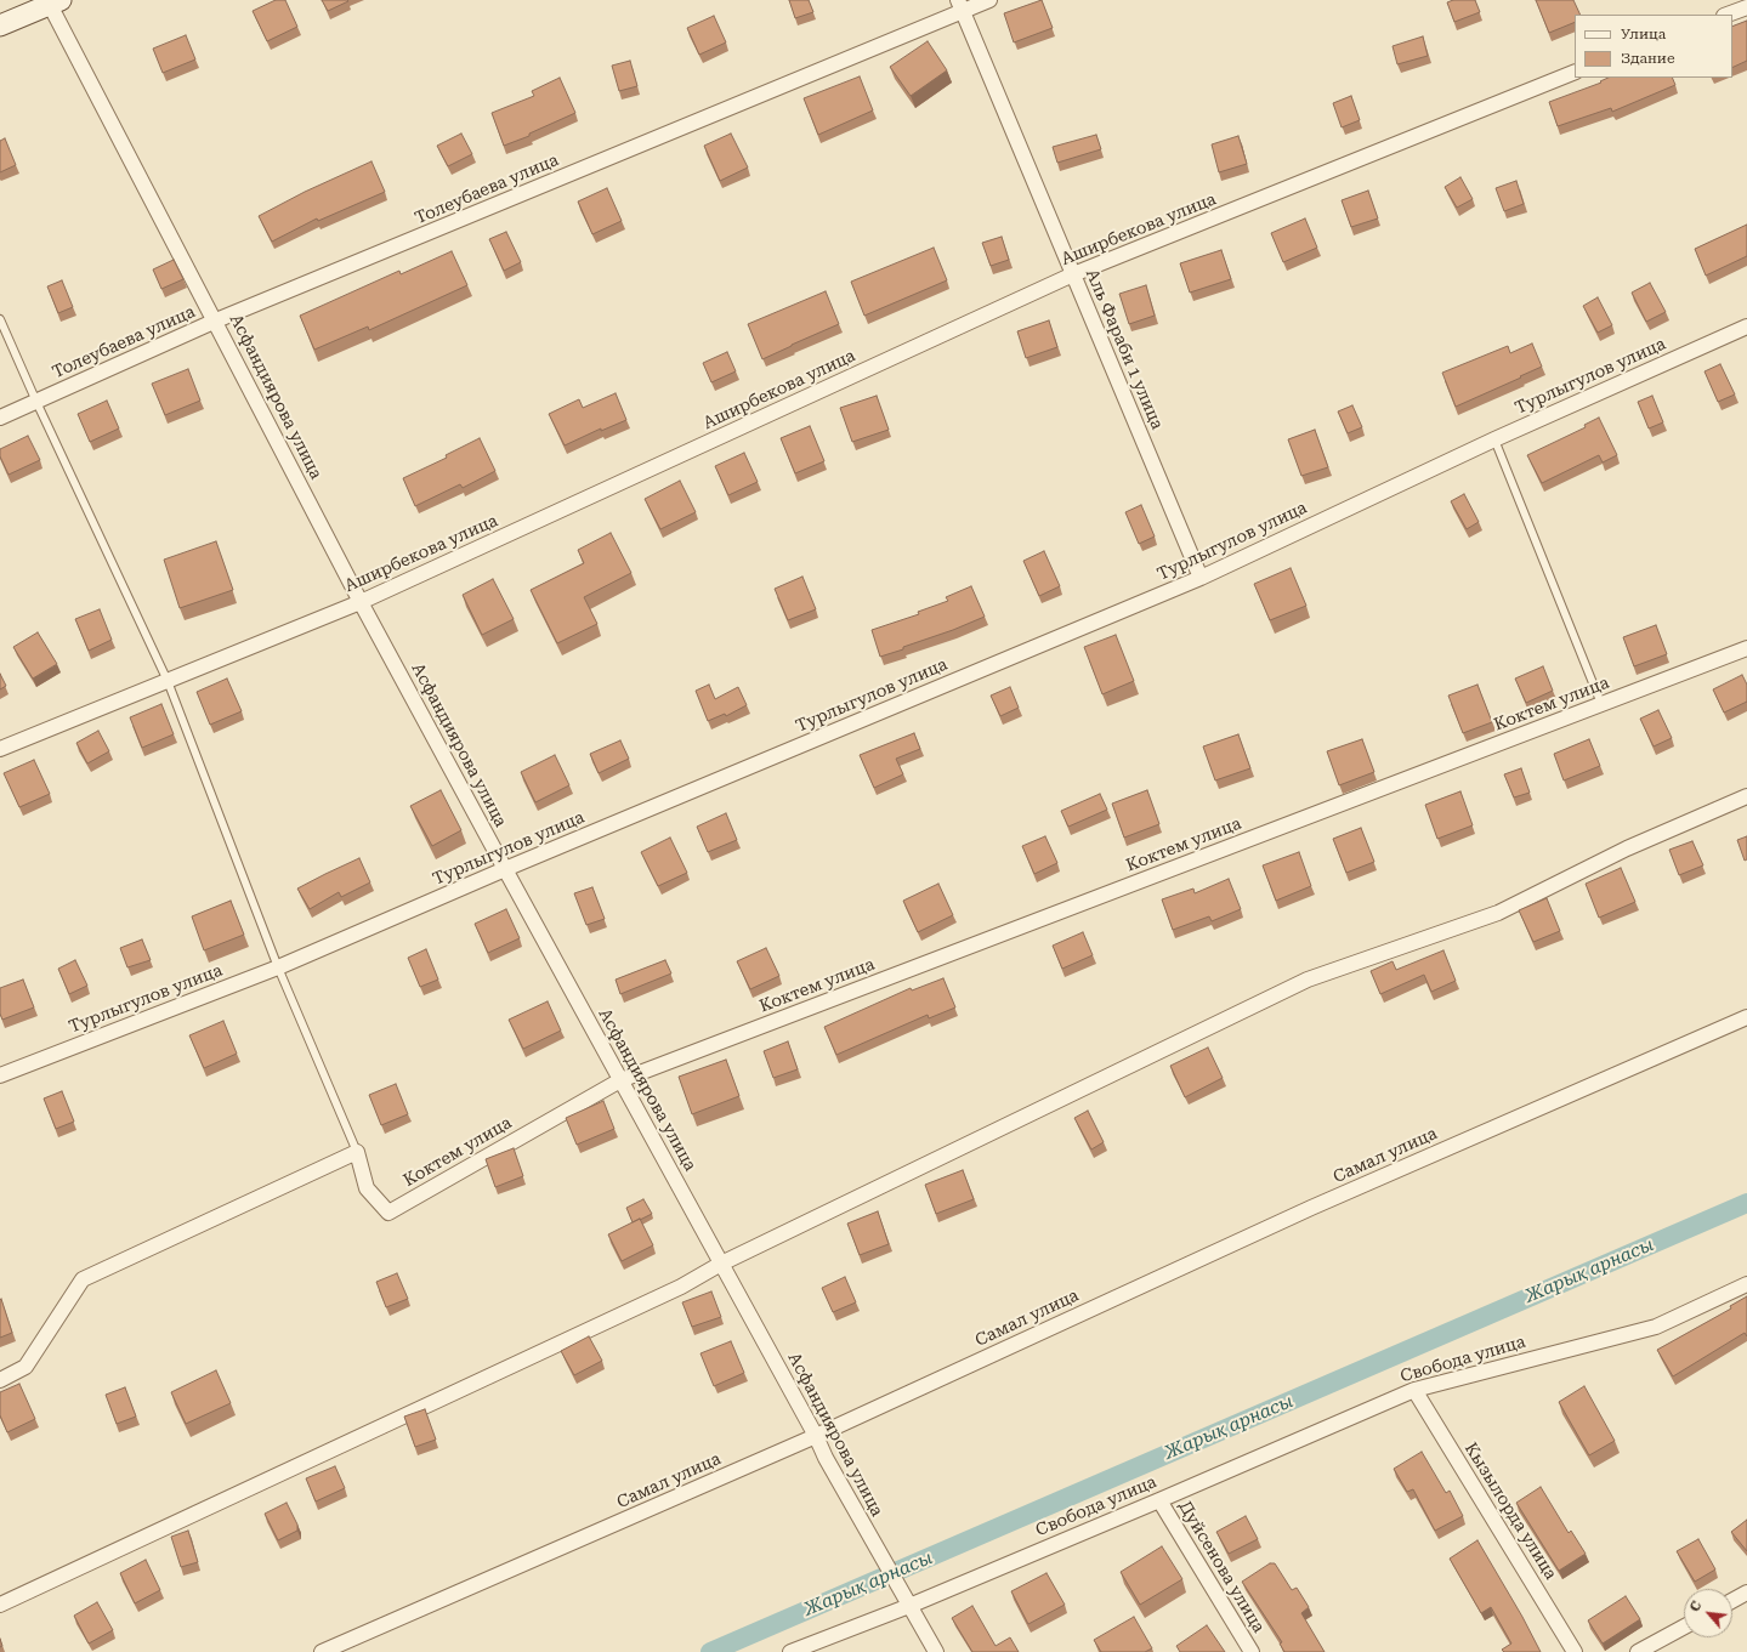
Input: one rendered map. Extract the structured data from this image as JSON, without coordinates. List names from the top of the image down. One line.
{"streets":{"street":["Толеубаева улица","Аширбекова улица","Аль Фараби 1 улица","Турлыгулов улица","Асфандиярова улица","Коктем улица","Самал улица","Свобода улица","Кызылорда улица","Дуйсенова улица"]},"crossings":[["Толеубаева улица","Аль Фараби 1 улица"],["Толеубаева улица","Асфандиярова улица"],["Аширбекова улица","Аль Фараби 1 улица"],["Аширбекова улица","Асфандиярова улица"],["Аль Фараби 1 улица","Турлыгулов улица"],["Турлыгулов улица","Асфандиярова улица"],["Асфандиярова улица","Коктем улица"],["Асфандиярова улица","Самал улица"],["Асфандиярова улица","Свобода улица"],["Свобода улица","Кызылорда улица"],["Свобода улица","Дуйсенова улица"]],"water":["Жарық арнасы"],"legend":["Улица","Здание"],"north":"top left"}
